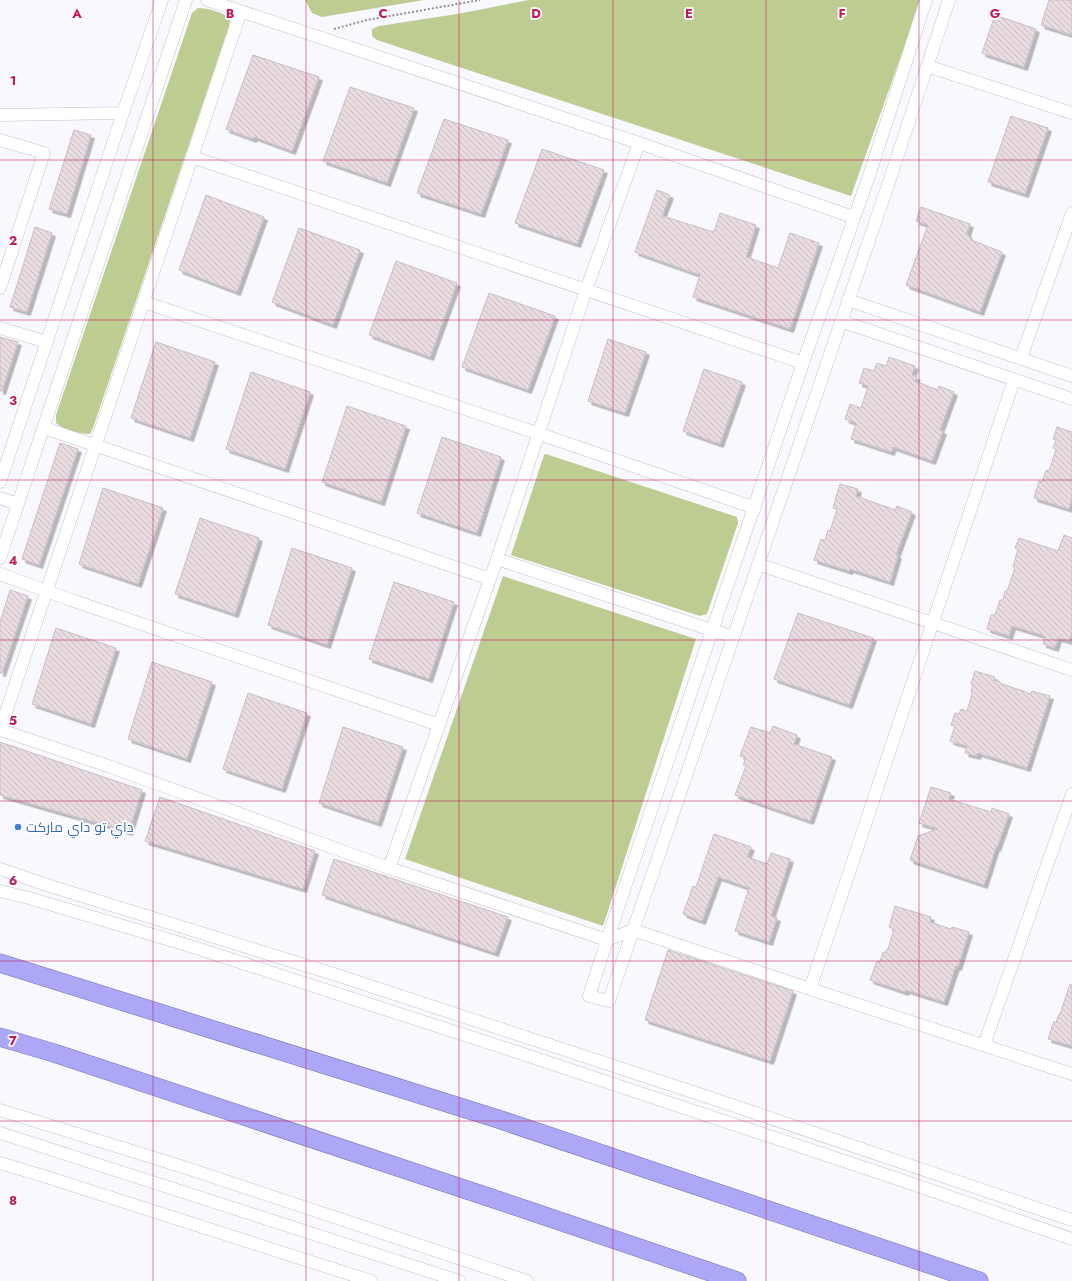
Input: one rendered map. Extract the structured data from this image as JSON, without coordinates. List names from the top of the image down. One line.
{"places":["داي تو داي ماركت"],"grid":{"columns":["A","B","C","D","E","F","G"],"rows":["1","2","3","4","5","6","7","8"]}}
